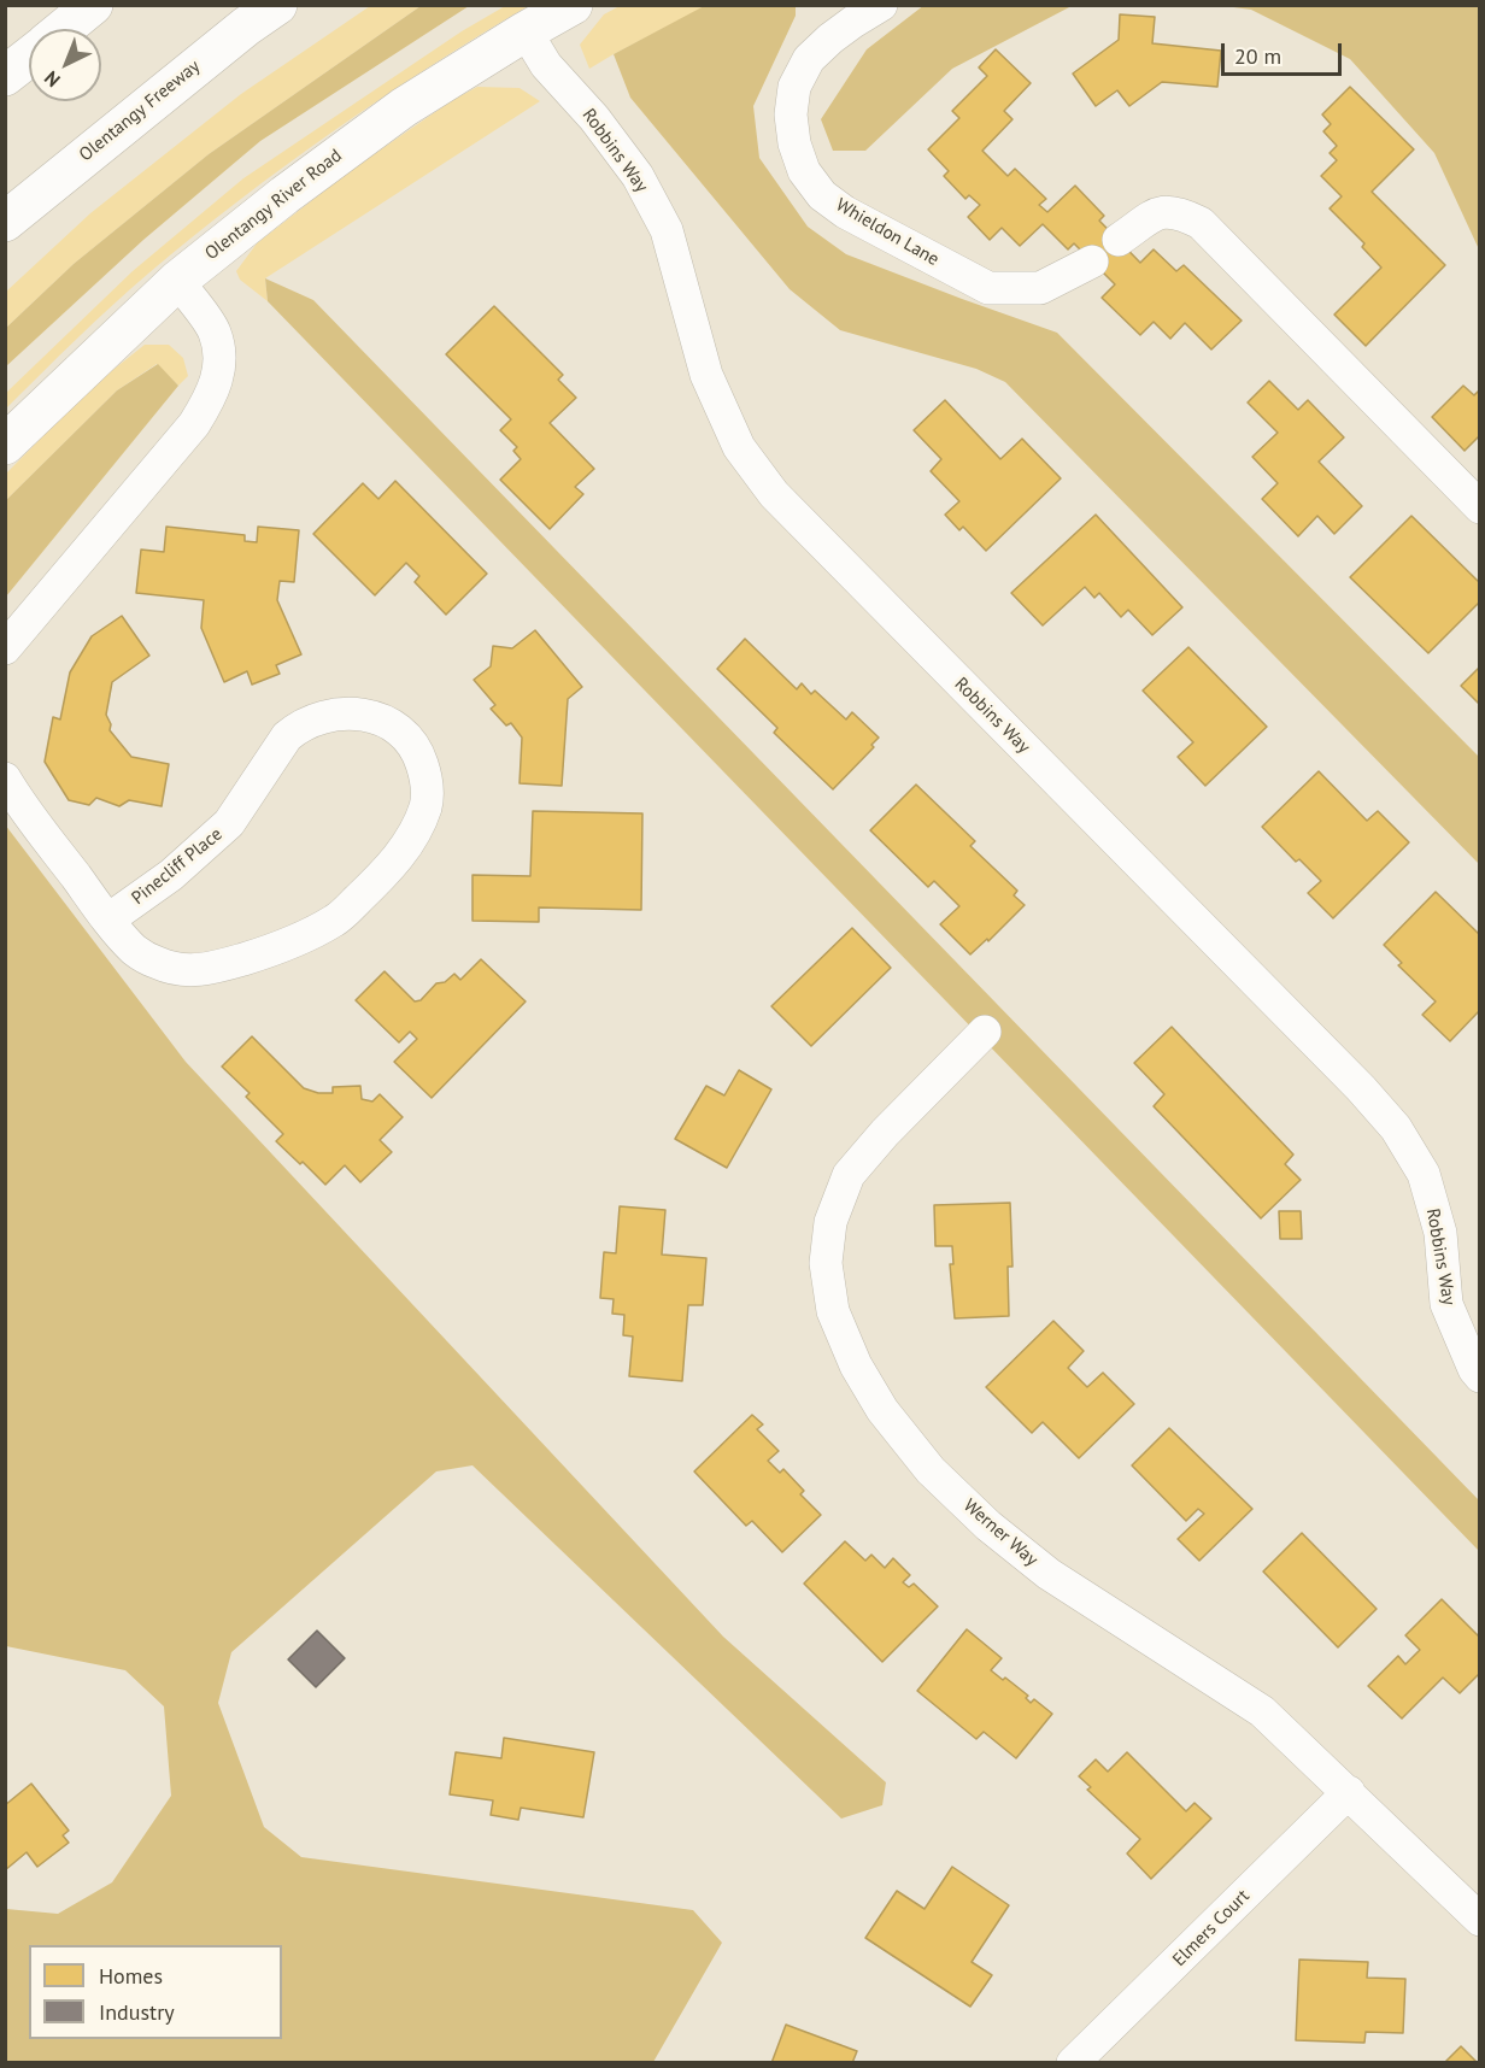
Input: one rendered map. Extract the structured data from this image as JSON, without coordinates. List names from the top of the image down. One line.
{"streets":{"main road":["Olentangy Freeway","Olentangy River Road"],"street":["Robbins Way","Whieldon Lane","Pinecliff Place","Werner Way","Elmers Court"]},"crossings":[["Robbins Way","Olentangy River Road"],["Werner Way","Elmers Court"]],"legend":["Homes","Industry"],"scale_bar":"20 m","north":"bottom left"}
